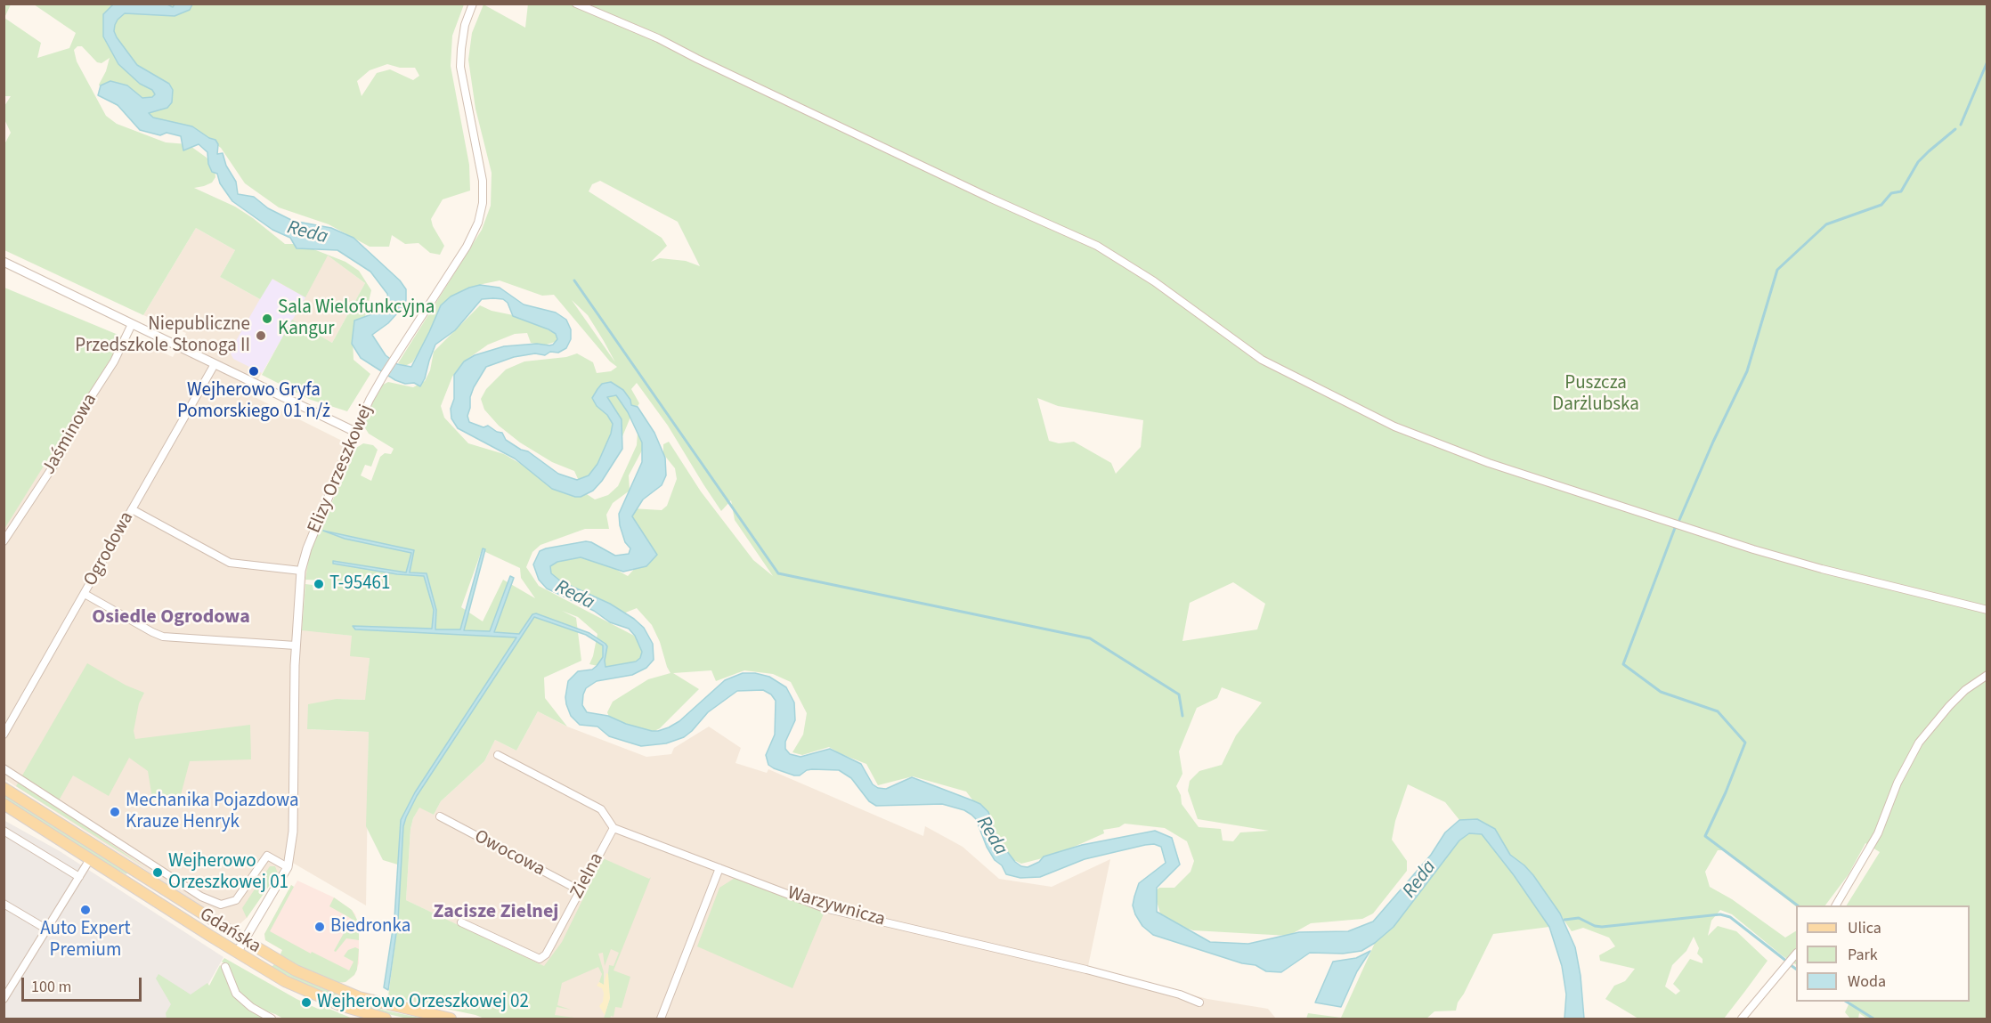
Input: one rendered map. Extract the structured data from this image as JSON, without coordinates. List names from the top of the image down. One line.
{"streets":{"main road":["Gdańska"],"street":["Jaśminowa","Elizy Orzeszkowej","Ogrodowa","Owocowa","Zielna","Warzywnicza"]},"crossings":[["Elizy Orzeszkowej","Gdańska"],["Owocowa","Zielna"],["Zielna","Warzywnicza"]],"districts":["Osiedle Ogrodowa","Zacisze Zielnej"],"water":["Reda"],"parks":["Puszcza Darżlubska"],"places":["Sala Wielofunkcyjna Kangur","Niepubliczne Przedszkole Stonoga II","Wejherowo Gryfa Pomorskiego 01 n/ż","T-95461","Mechanika Pojazdowa Krauze Henryk","Wejherowo Orzeszkowej 01","Auto Expert Premium","Biedronka","Wejherowo Orzeszkowej 02"],"legend":["Ulica","Park","Woda"],"scale_bar":"100 m"}
